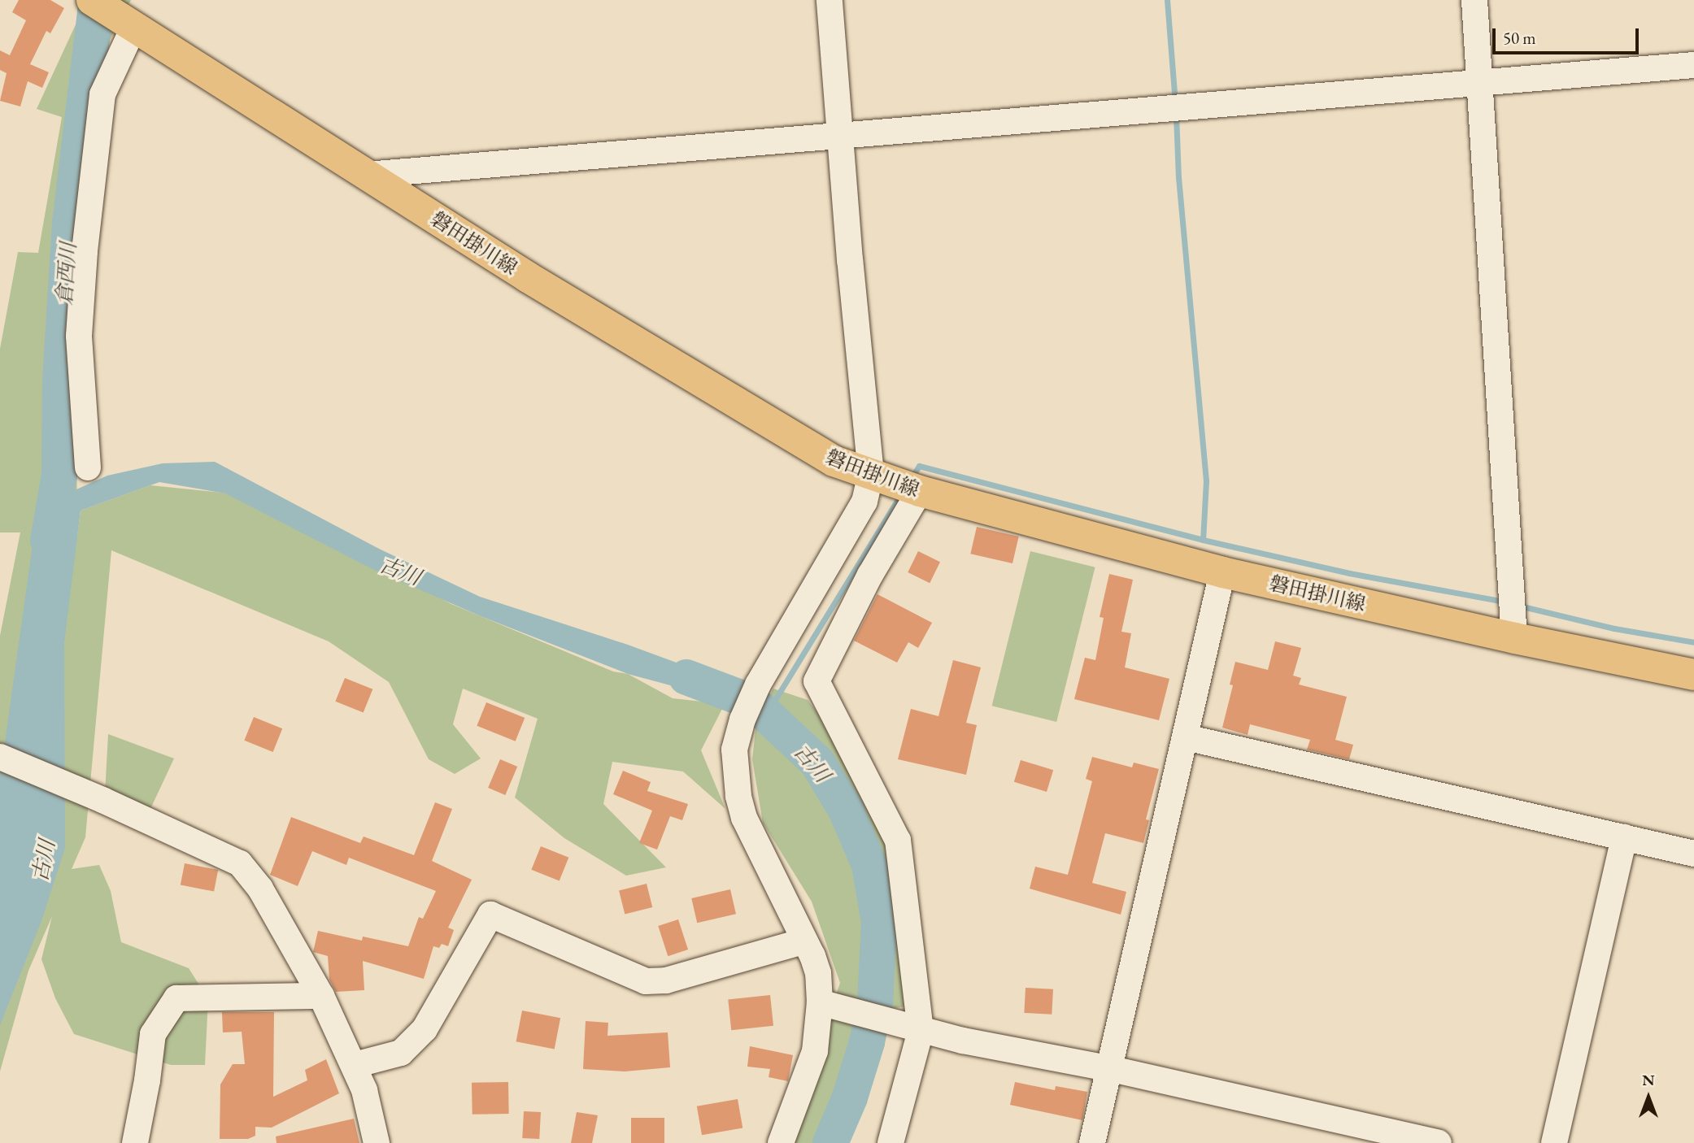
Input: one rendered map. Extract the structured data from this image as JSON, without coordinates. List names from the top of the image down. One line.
{"streets":{"main road":["磐田掛川線"]},"water":["倉西川","古川"],"scale_bar":"50 m","north":"top"}
